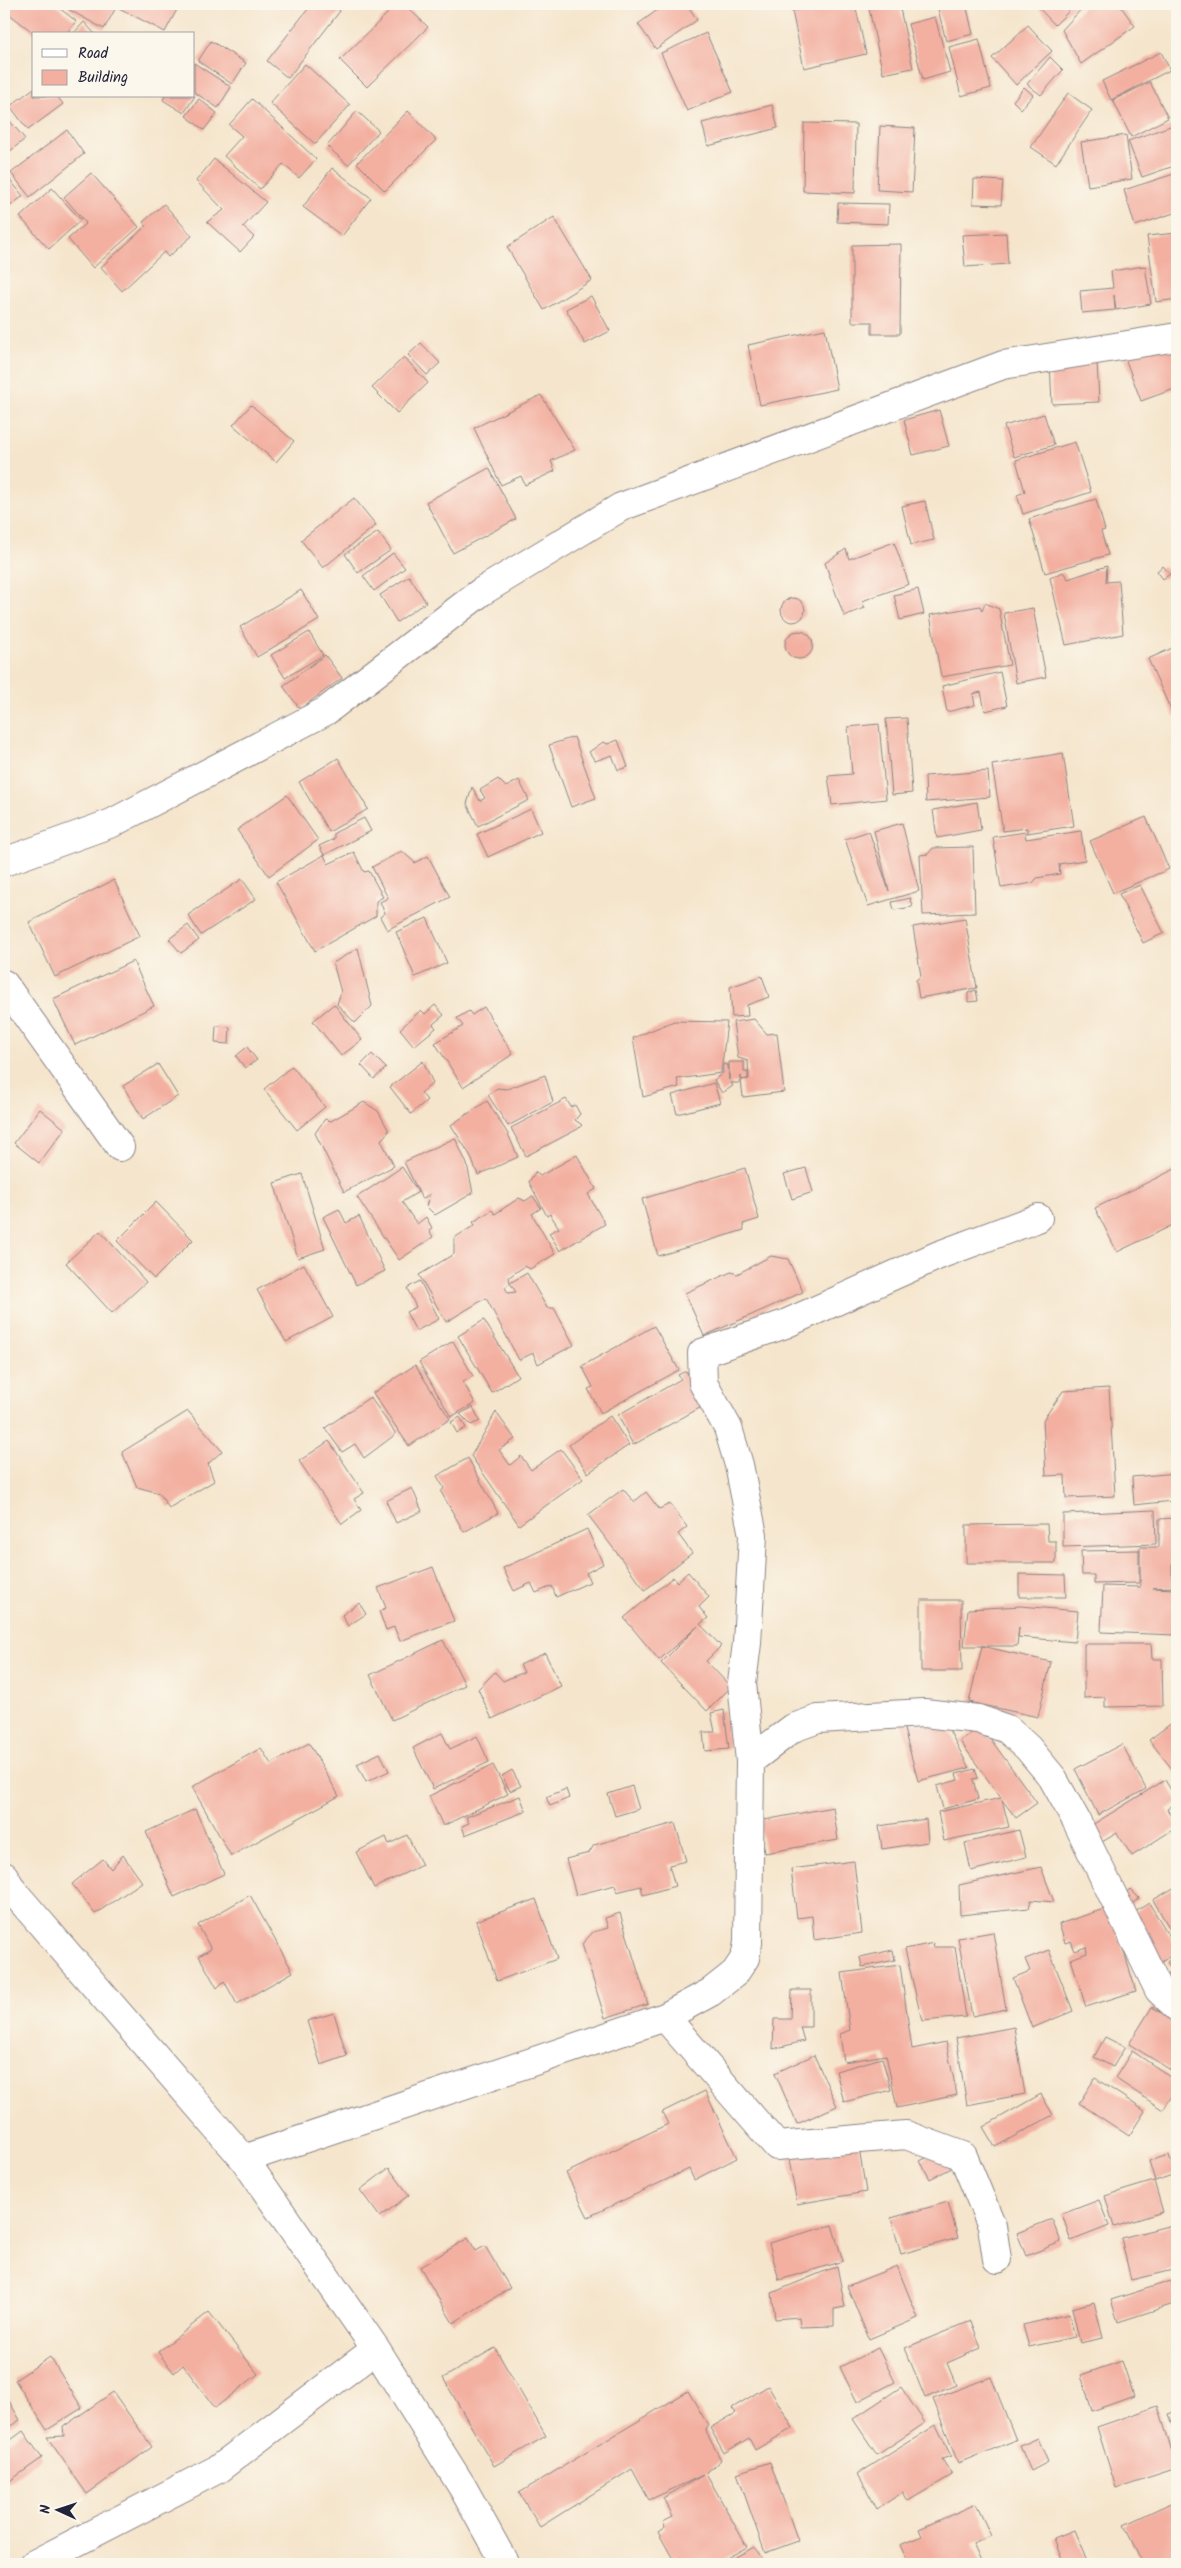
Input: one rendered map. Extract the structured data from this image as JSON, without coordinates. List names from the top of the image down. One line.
{"legend":["Road","Building"],"north":"left"}
